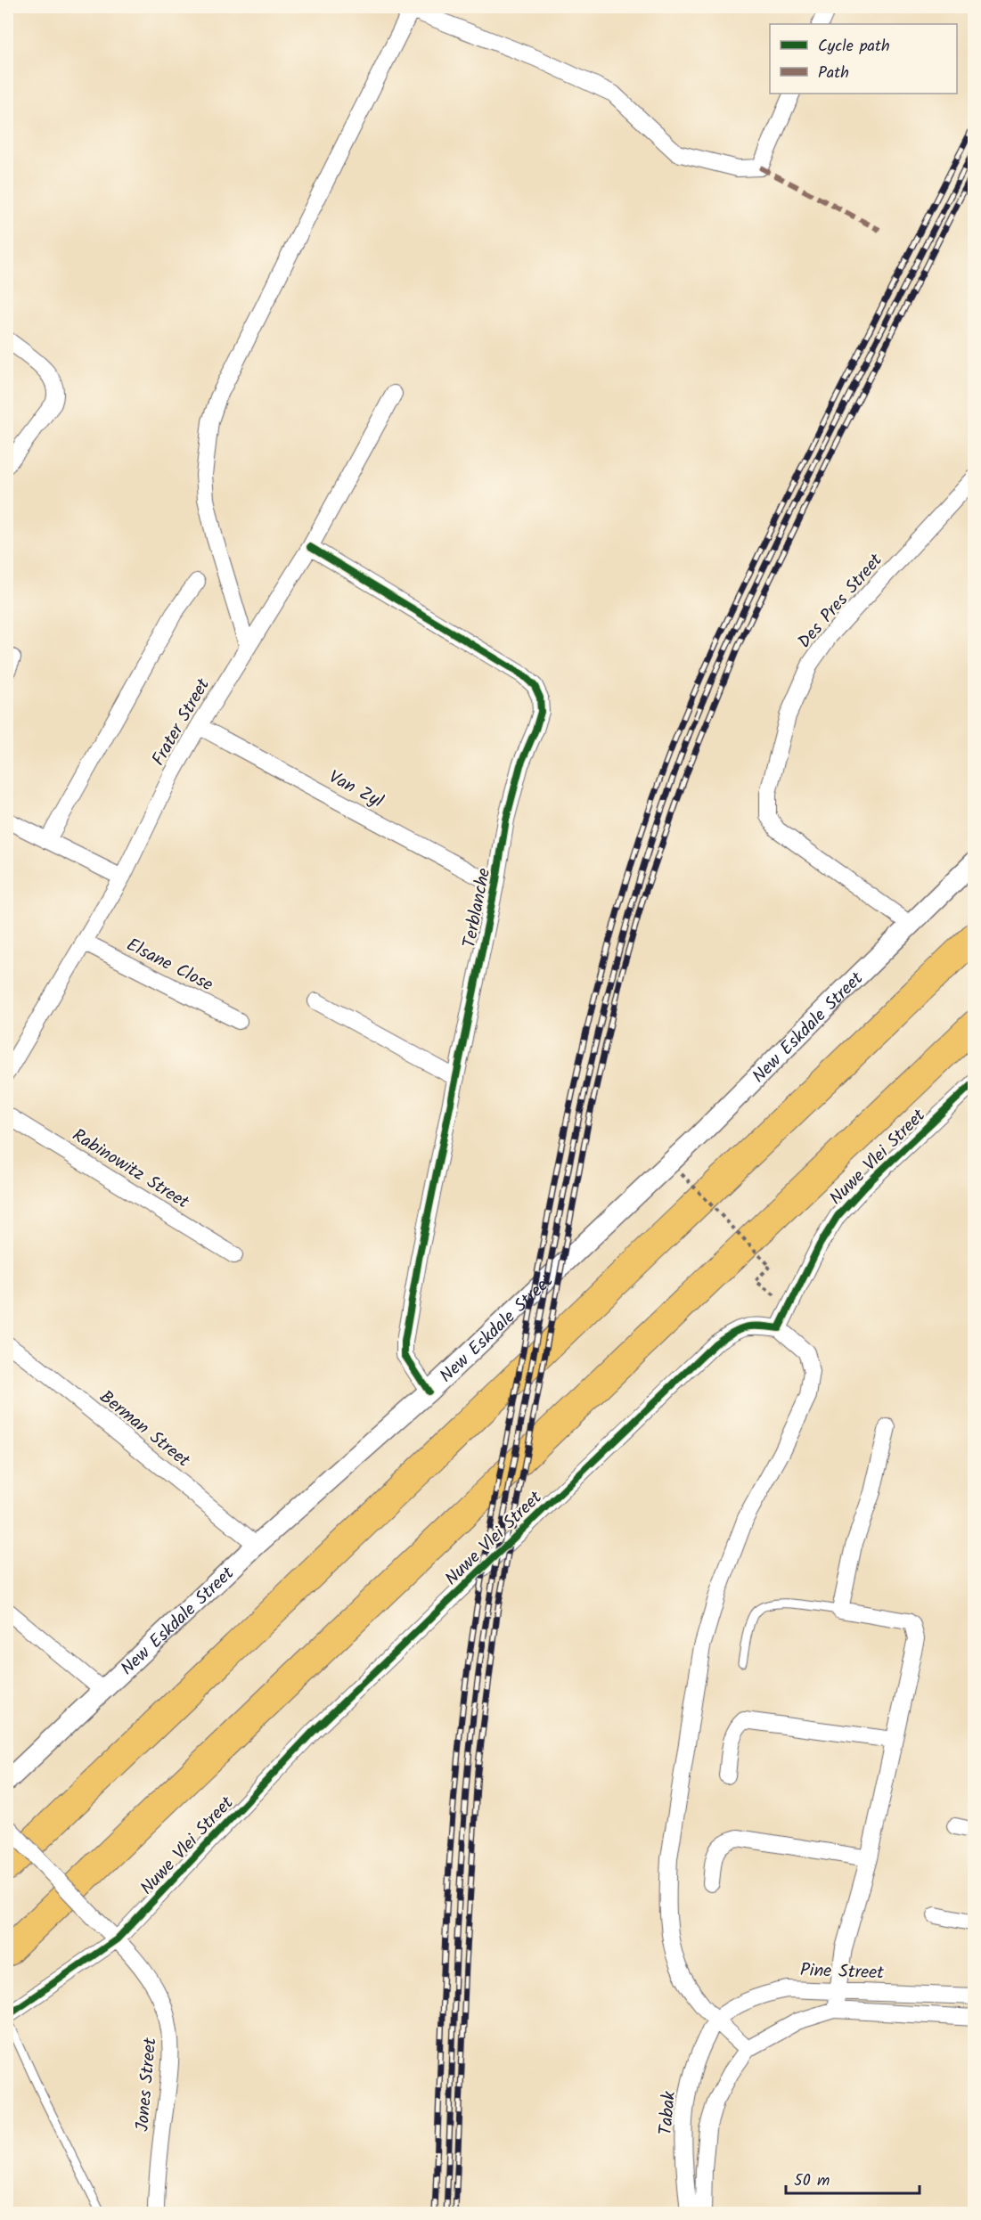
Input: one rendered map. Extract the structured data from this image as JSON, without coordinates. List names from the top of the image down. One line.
{"streets":{"street":["Des Pres Street","Frater Street","Van Zyl","Terblanche","Elsane Close","New Eskdale Street","Nuwe Vlei Street","Rabinowitz Street","Berman Street","Pine Street","Jones Street","Tabak"]},"crossings":[["Des Pres Street","New Eskdale Street"],["Frater Street","Van Zyl"],["Frater Street","Terblanche"],["Frater Street","Elsane Close"],["Van Zyl","Terblanche"],["Terblanche","New Eskdale Street"],["New Eskdale Street","Berman Street"],["Nuwe Vlei Street","Jones Street"],["Pine Street","Tabak"]],"legend":["Cycle path","Path"],"scale_bar":"50 m"}
